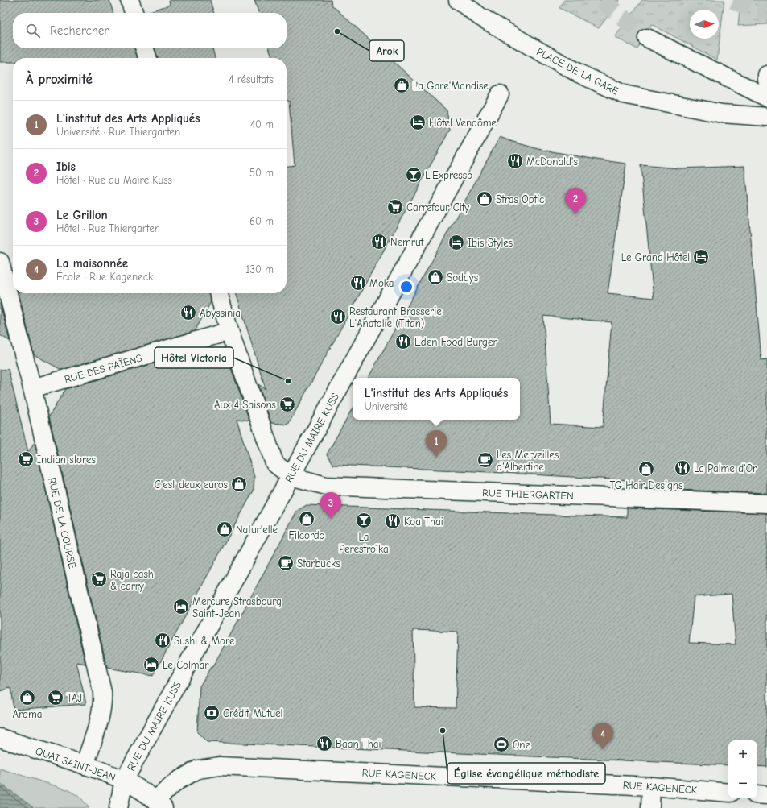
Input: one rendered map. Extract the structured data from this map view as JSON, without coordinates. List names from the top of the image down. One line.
{"streets":{"street":["PLACE DE LA GARE","RUE DES PAÏENS","RUE DU MAIRE KUSS","RUE THIERGARTEN","RUE DE LA COURSE","QUAI SAINT-JEAN","RUE KAGENECK"]},"crossings":[["RUE DES PAÏENS","RUE DE LA COURSE"],["RUE DU MAIRE KUSS","RUE THIERGARTEN"],["RUE DU MAIRE KUSS","QUAI SAINT-JEAN"],["RUE DE LA COURSE","QUAI SAINT-JEAN"],["QUAI SAINT-JEAN","RUE KAGENECK"]],"places":{"other":["Arok","Hôtel Victoria","Église évangélique méthodiste"],"shop":["La Gare'Mandise","Stras Optic","Soddys","TG Hair Designs","C'est deux euros","Filcordo","Natur'elle","Aroma"],"hotel":["Hôtel Vendôme","Ibis Styles","Le Grand Hôtel","Mercure Strasbourg Saint-Jean","Le Colmar"],"restaurant":["McDonald's","Nemrut","Moka","Abyssinia","Restaurant Brasserie L'Anatolie (Titan)","Eden Food Burger","La Palme d'Or","Koa Thai","Sushi & More","Baan Thaï"],"bar":["L'Expresso","La Perestroïka"],"supermarket":["Carrefour City","Aux 4 Saisons","Indian stores","Raja cash & carry","TAJ"],"cafe":["Les Merveilles d'Albertine","Starbucks"],"bank":["Crédit Mutuel"],"sports":["One"]},"north":"right","page":{"search":"Rechercher","heading":["À proximité","4 résultats"],"list":[{"mark":"1","name":"L'institut des Arts Appliqués","note":"Université · Rue Thiergarten","value":"40 m"},{"mark":"2","name":"Ibis","note":"Hôtel · Rue du Maire Kuss","value":"50 m"},{"mark":"3","name":"Le Grillon","note":"Hôtel · Rue Thiergarten","value":"60 m"},{"mark":"4","name":"La maisonnée","note":"École · Rue Kageneck","value":"130 m"}],"pins":["2","1","3","4"],"popup":["L'institut des Arts Appliqués","Université"],"map_buttons":["+","−"]}}
